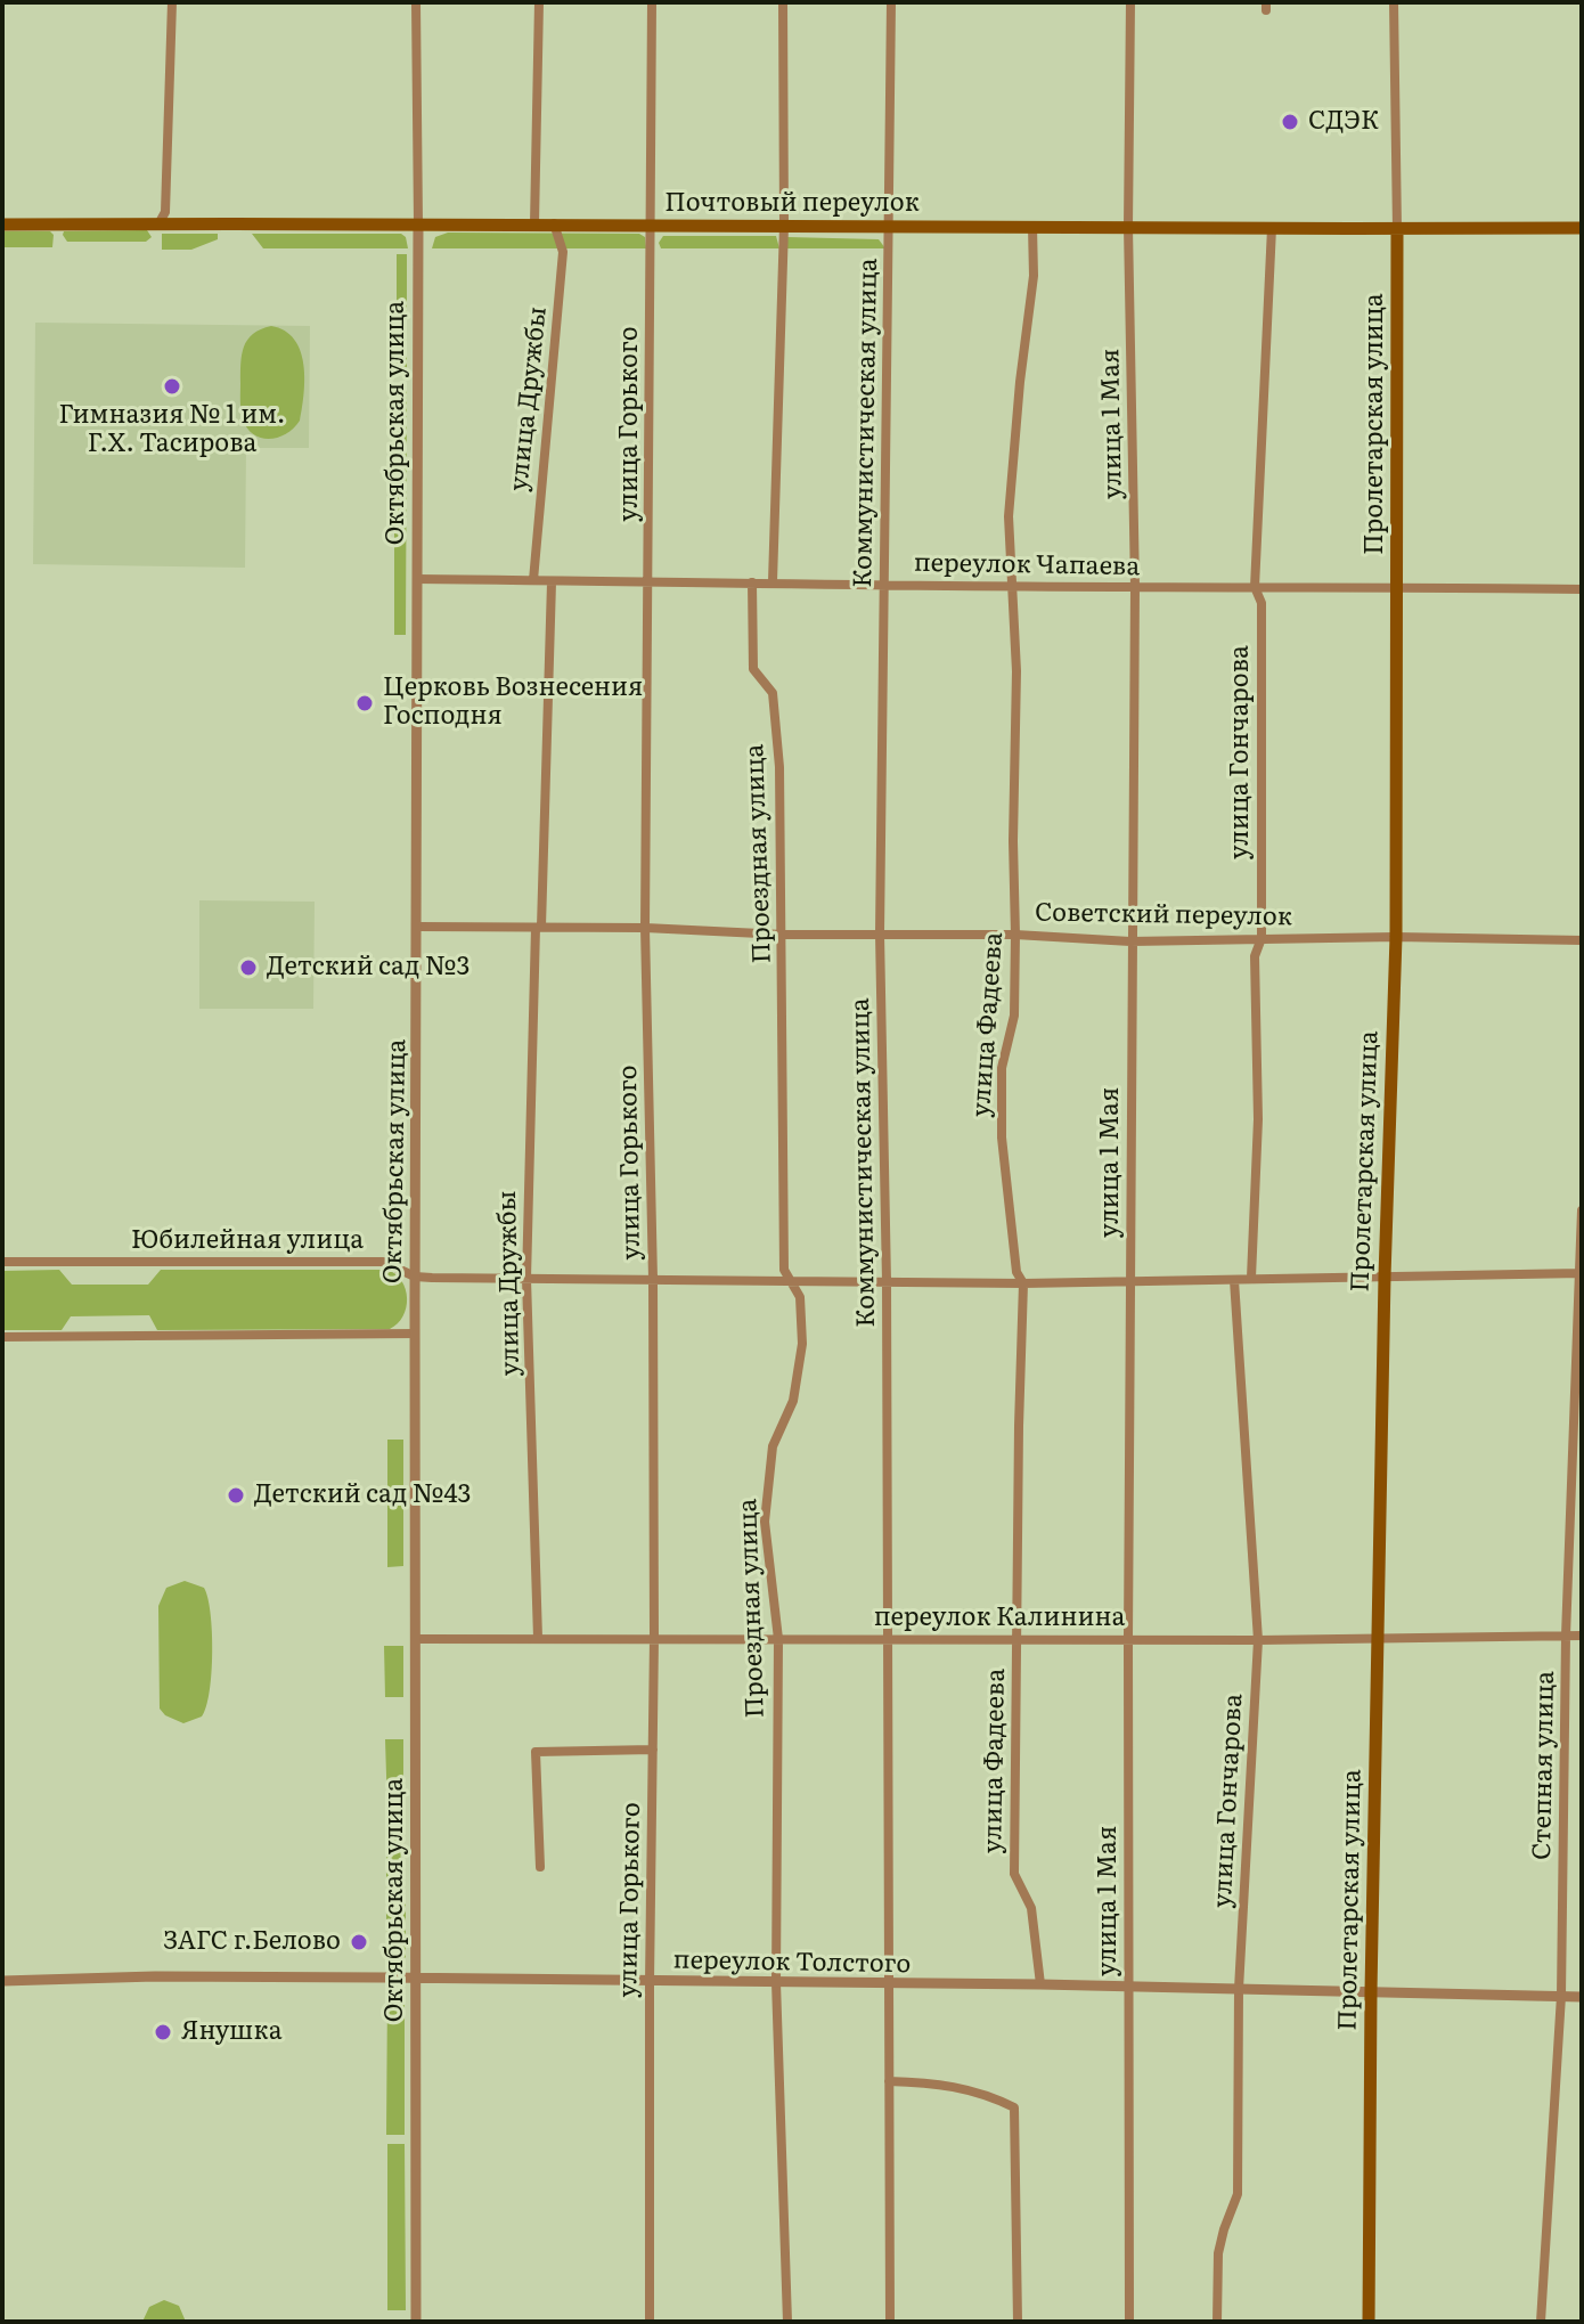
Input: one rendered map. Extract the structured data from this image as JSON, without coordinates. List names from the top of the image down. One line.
{"streets":{"main road":["Почтовый переулок","Пролетарская улица"],"street":["улица Дружбы","Октябрьская улица","Коммунистическая улица","улица Горького","улица 1 Мая","переулок Чапаева","улица Гончарова","Проездная улица","Советский переулок","улица Фадеева","Юбилейная улица","переулок Калинина","Степная улица","переулок Толстого"]},"crossings":[["Почтовый переулок","улица Дружбы"],["Почтовый переулок","Октябрьская улица"],["Почтовый переулок","Коммунистическая улица"],["Почтовый переулок","улица Горького"],["Почтовый переулок","улица 1 Мая"],["Почтовый переулок","Пролетарская улица"],["Почтовый переулок","улица Гончарова"],["Почтовый переулок","улица Фадеева"],["улица Дружбы","переулок Чапаева"],["улица Дружбы","Советский переулок"],["улица Дружбы","Юбилейная улица"],["улица Дружбы","переулок Калинина"],["Октябрьская улица","переулок Чапаева"],["Октябрьская улица","Советский переулок"],["Октябрьская улица","Юбилейная улица"],["Октябрьская улица","переулок Калинина"],["Октябрьская улица","переулок Толстого"],["Коммунистическая улица","переулок Чапаева"],["Коммунистическая улица","Советский переулок"],["Коммунистическая улица","Юбилейная улица"],["Коммунистическая улица","переулок Калинина"],["Коммунистическая улица","переулок Толстого"],["улица Горького","переулок Чапаева"],["улица Горького","Советский переулок"],["улица Горького","Юбилейная улица"],["улица Горького","переулок Калинина"],["улица Горького","переулок Толстого"],["улица 1 Мая","переулок Чапаева"],["улица 1 Мая","Советский переулок"],["улица 1 Мая","Юбилейная улица"],["улица 1 Мая","переулок Калинина"],["улица 1 Мая","переулок Толстого"],["Пролетарская улица","переулок Чапаева"],["Пролетарская улица","Советский переулок"],["Пролетарская улица","Юбилейная улица"],["Пролетарская улица","переулок Калинина"],["Пролетарская улица","переулок Толстого"],["переулок Чапаева","улица Гончарова"],["переулок Чапаева","Проездная улица"],["переулок Чапаева","улица Фадеева"],["улица Гончарова","Советский переулок"],["улица Гончарова","Юбилейная улица"],["улица Гончарова","переулок Калинина"],["улица Гончарова","переулок Толстого"],["Проездная улица","Советский переулок"],["Проездная улица","Юбилейная улица"],["Проездная улица","переулок Калинина"],["Проездная улица","переулок Толстого"],["Советский переулок","улица Фадеева"],["улица Фадеева","Юбилейная улица"],["улица Фадеева","переулок Калинина"],["улица Фадеева","переулок Толстого"],["Юбилейная улица","Степная улица"],["переулок Калинина","Степная улица"],["Степная улица","переулок Толстого"]],"places":["СДЭК","Гимназия № 1 им. Г.Х. Тасирова","Церковь Вознесения Господня","Детский сад №3","Детский сад №43","ЗАГС г.Белово","Янушка"]}
